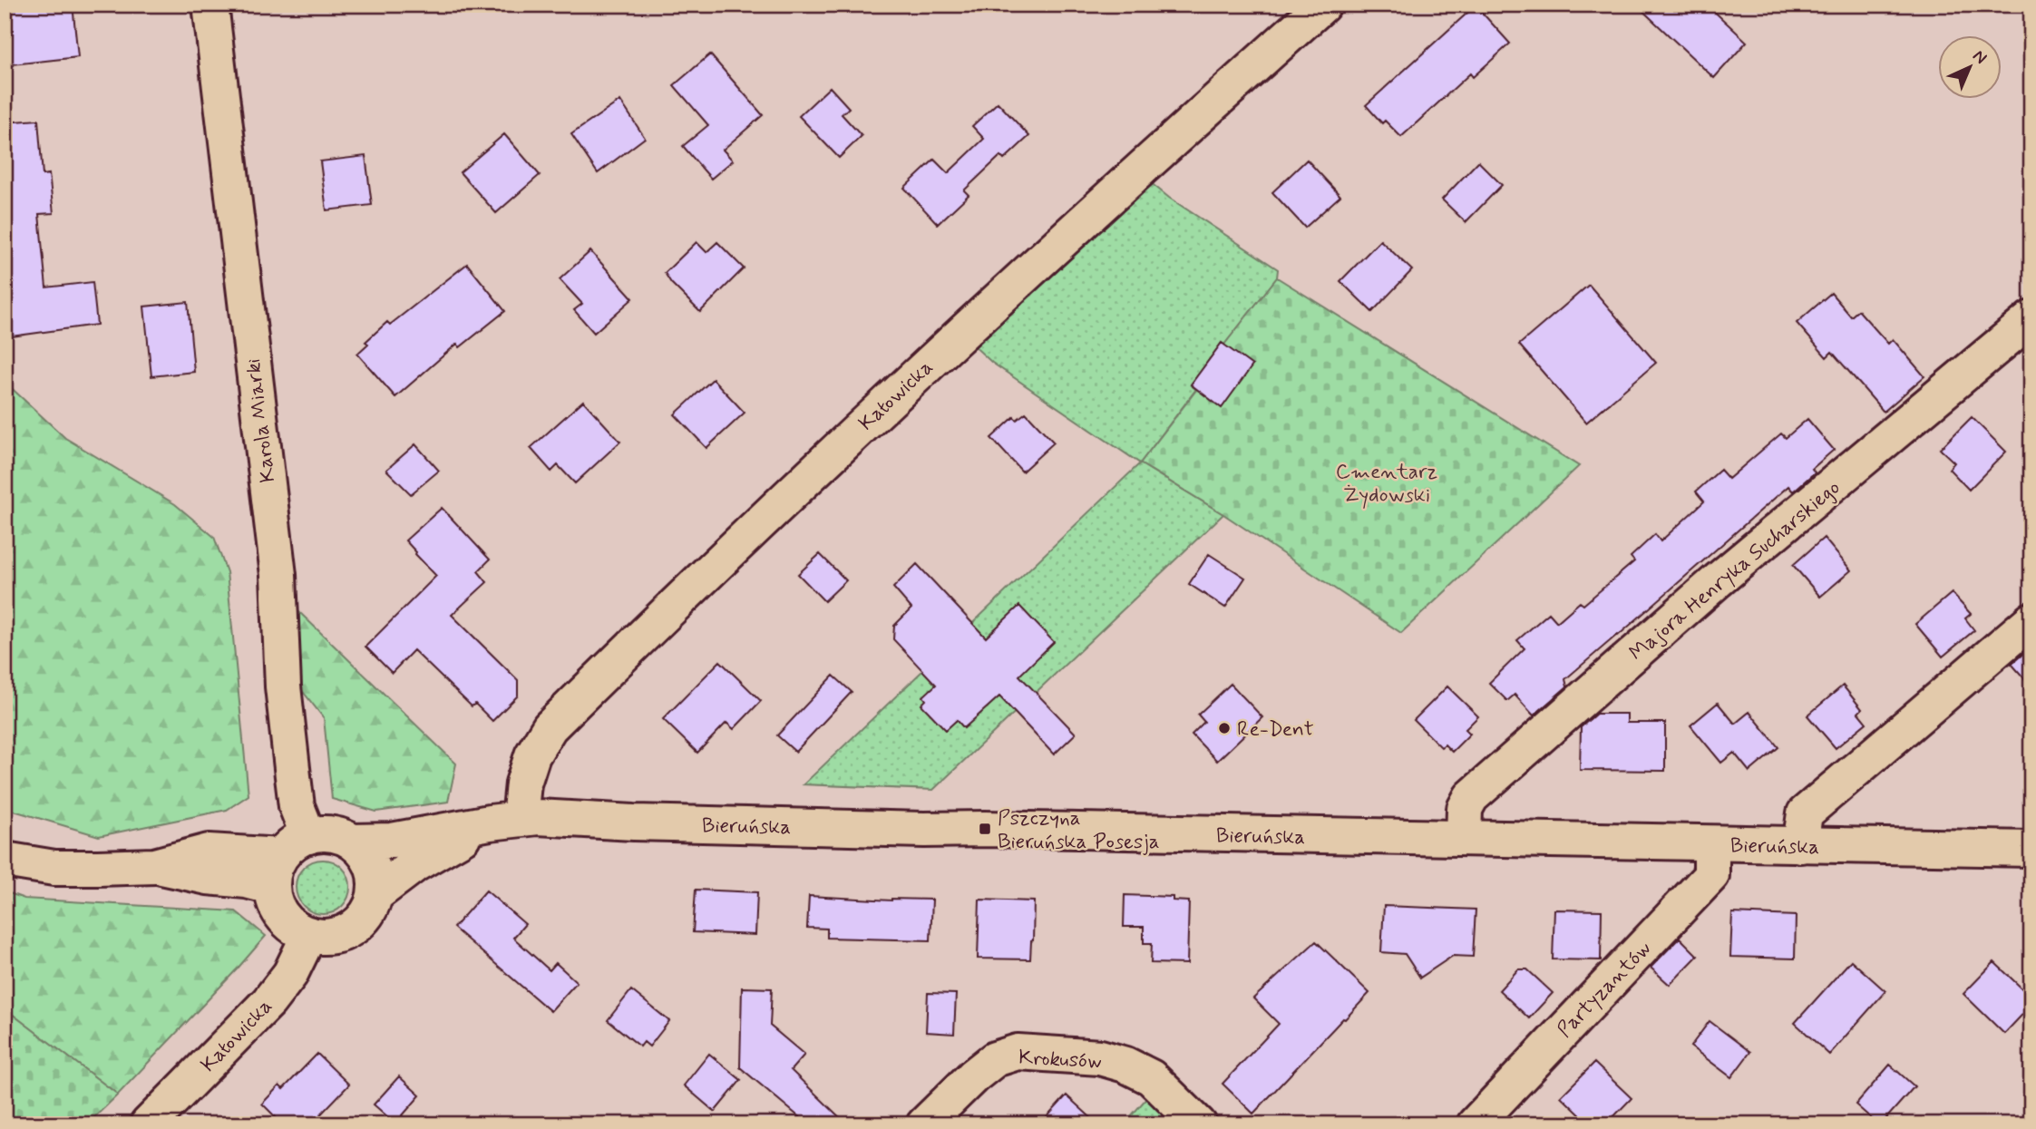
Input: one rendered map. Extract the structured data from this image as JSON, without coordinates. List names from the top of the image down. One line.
{"streets":{"street":["Katowicka","Karola Miarki","Majora Henryka Sucharskiego","Bieruńska","Partyzantów","Krokusów"]},"crossings":[["Katowicka","Karola Miarki"],["Katowicka","Bieruńska"],["Karola Miarki","Bieruńska"],["Majora Henryka Sucharskiego","Bieruńska"],["Bieruńska","Partyzantów"]],"parks":["Cmentarz Żydowski"],"places":{"other":["Re-Dent"],"transit":["Pszczyna Bieruńska Posesja"]},"north":"top right"}
